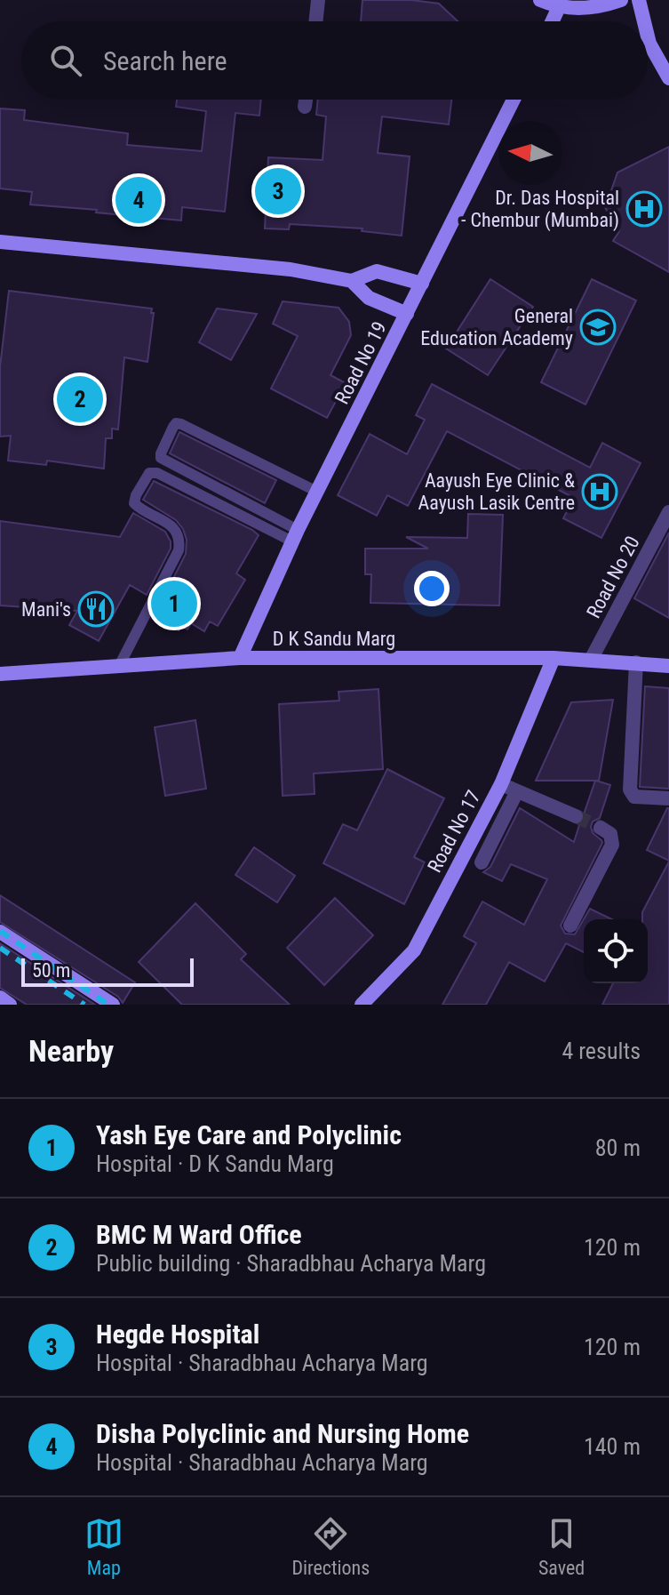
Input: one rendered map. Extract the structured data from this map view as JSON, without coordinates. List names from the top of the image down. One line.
{"streets":{"main road":["Road No 19","D K Sandu Marg","Road No 17"],"street":["Road No 20"]},"crossings":[["Road No 19","D K Sandu Marg"],["Road No 20","D K Sandu Marg"],["D K Sandu Marg","Road No 17"]],"places":{"hospital":["Dr. Das Hospital - Chembur (Mumbai)","Aayush Eye Clinic & Aayush Lasik Centre"],"school or university":["General Education Academy"],"restaurant":["Mani's"]},"scale_bar":"50 m","north":"left","page":{"search":"Search here","pins":["3","4","2","1"],"scale":"50 m","heading":["Nearby","4 results"],"list":[{"mark":"1","name":"Yash Eye Care and Polyclinic","note":"Hospital · D K Sandu Marg","value":"80 m"},{"mark":"2","name":"BMC M Ward Office","note":"Public building · Sharadbhau Acharya Marg","value":"120 m"},{"mark":"3","name":"Hegde Hospital","note":"Hospital · Sharadbhau Acharya Marg","value":"120 m"},{"mark":"4","name":"Disha Polyclinic and Nursing Home","note":"Hospital · Sharadbhau Acharya Marg","value":"140 m"}],"nav":["Map","Directions","Saved"]}}
